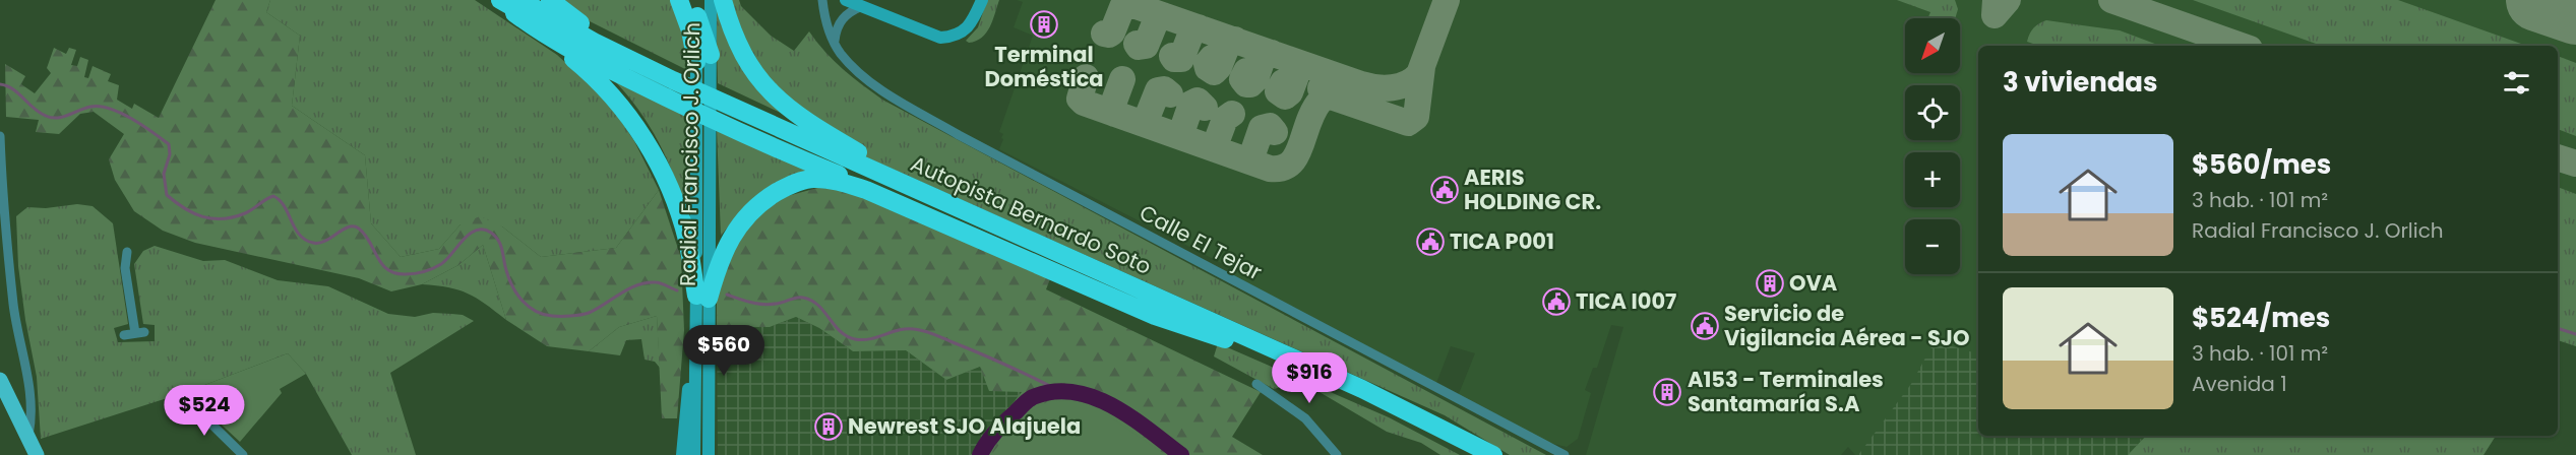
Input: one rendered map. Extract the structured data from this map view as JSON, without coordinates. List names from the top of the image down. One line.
{"streets":{"highway":["Autopista Bernardo Soto"],"main road":["Radial Francisco J. Orlich"],"street":["Calle El Tejar"]},"places":{"building":["Terminal Doméstica","OVA","A153 - Terminales Santamaría S.A","Newrest SJO Alajuela"],"public building":["AERIS HOLDING CR.","TICA P001","TICA I007","Servicio de Vigilancia Aérea - SJO"]},"north":"bottom left","page":{"map_buttons":["+","−"],"heading":"3 viviendas","list":[{"name":"$560/mes","note":"3 hab. · 101 m² · Radial Francisco J. Orlich"},{"name":"$524/mes","note":"3 hab. · 101 m² · Avenida 1"}],"price":["$560","$916","$524"]}}
